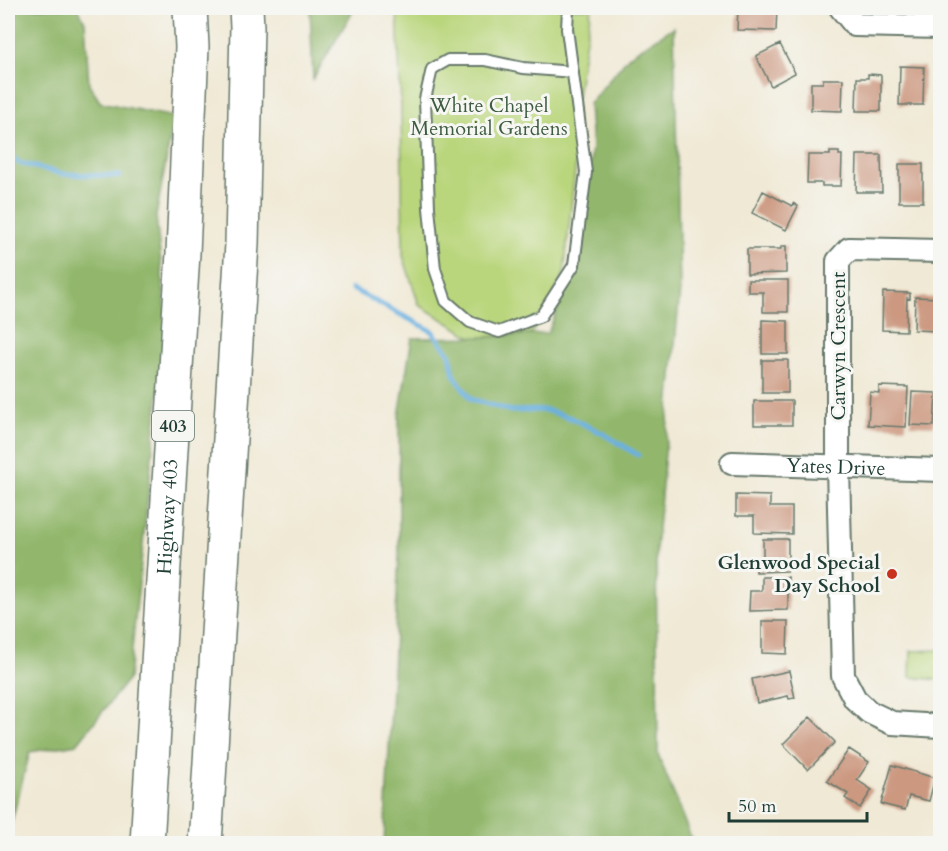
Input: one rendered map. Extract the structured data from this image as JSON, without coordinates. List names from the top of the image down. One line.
{"streets":{"highway":["403","Highway 403"],"street":["Carwyn Crescent","Yates Drive"]},"crossings":[["Carwyn Crescent","Yates Drive"]],"parks":["White Chapel Memorial Gardens"],"places":["Glenwood Special Day School"],"scale_bar":"50 m"}
